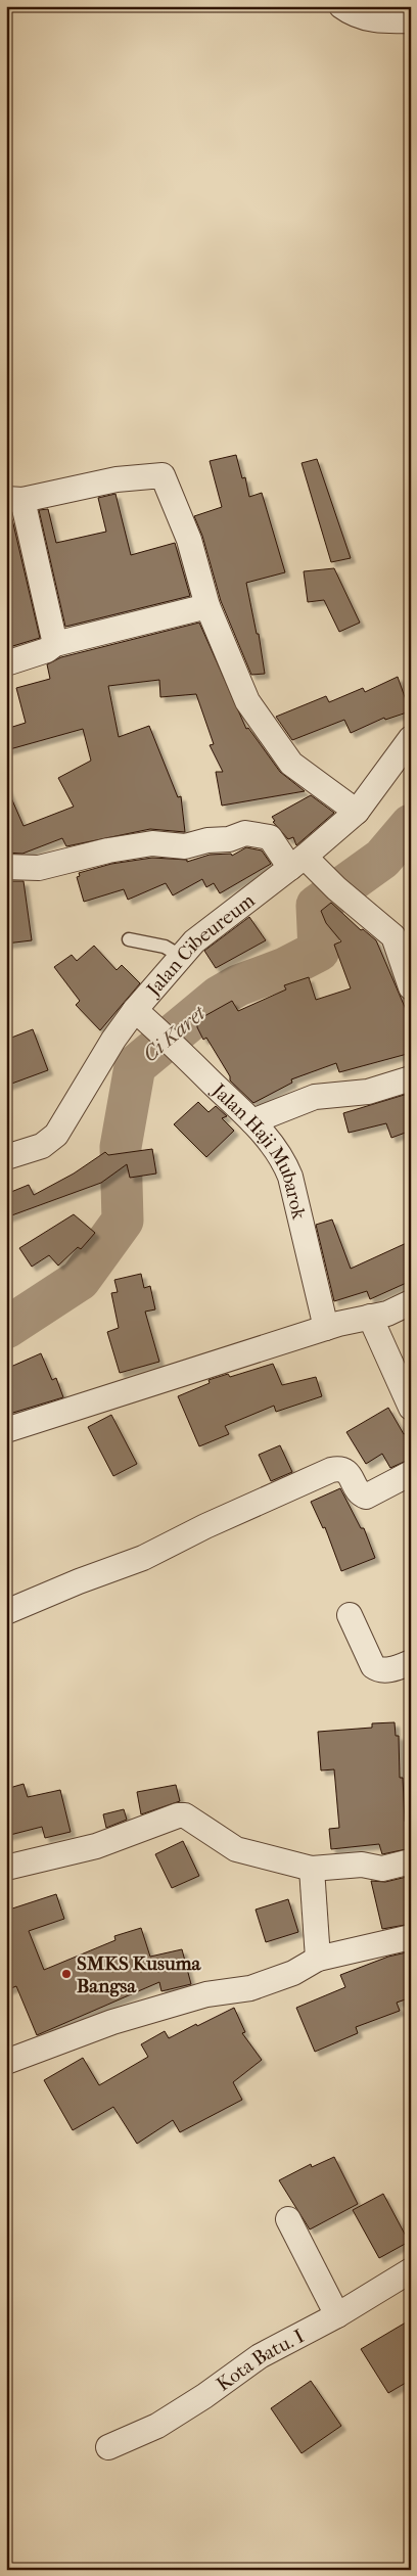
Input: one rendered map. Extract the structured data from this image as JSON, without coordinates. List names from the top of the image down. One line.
{"streets":{"street":["Jalan Cibeureum","Jalan Haji Mubarok","Kota Batu. I"]},"crossings":[["Jalan Cibeureum","Jalan Haji Mubarok"]],"water":["Ci Karet"],"places":["SMKS Kusuma Bangsa"]}
